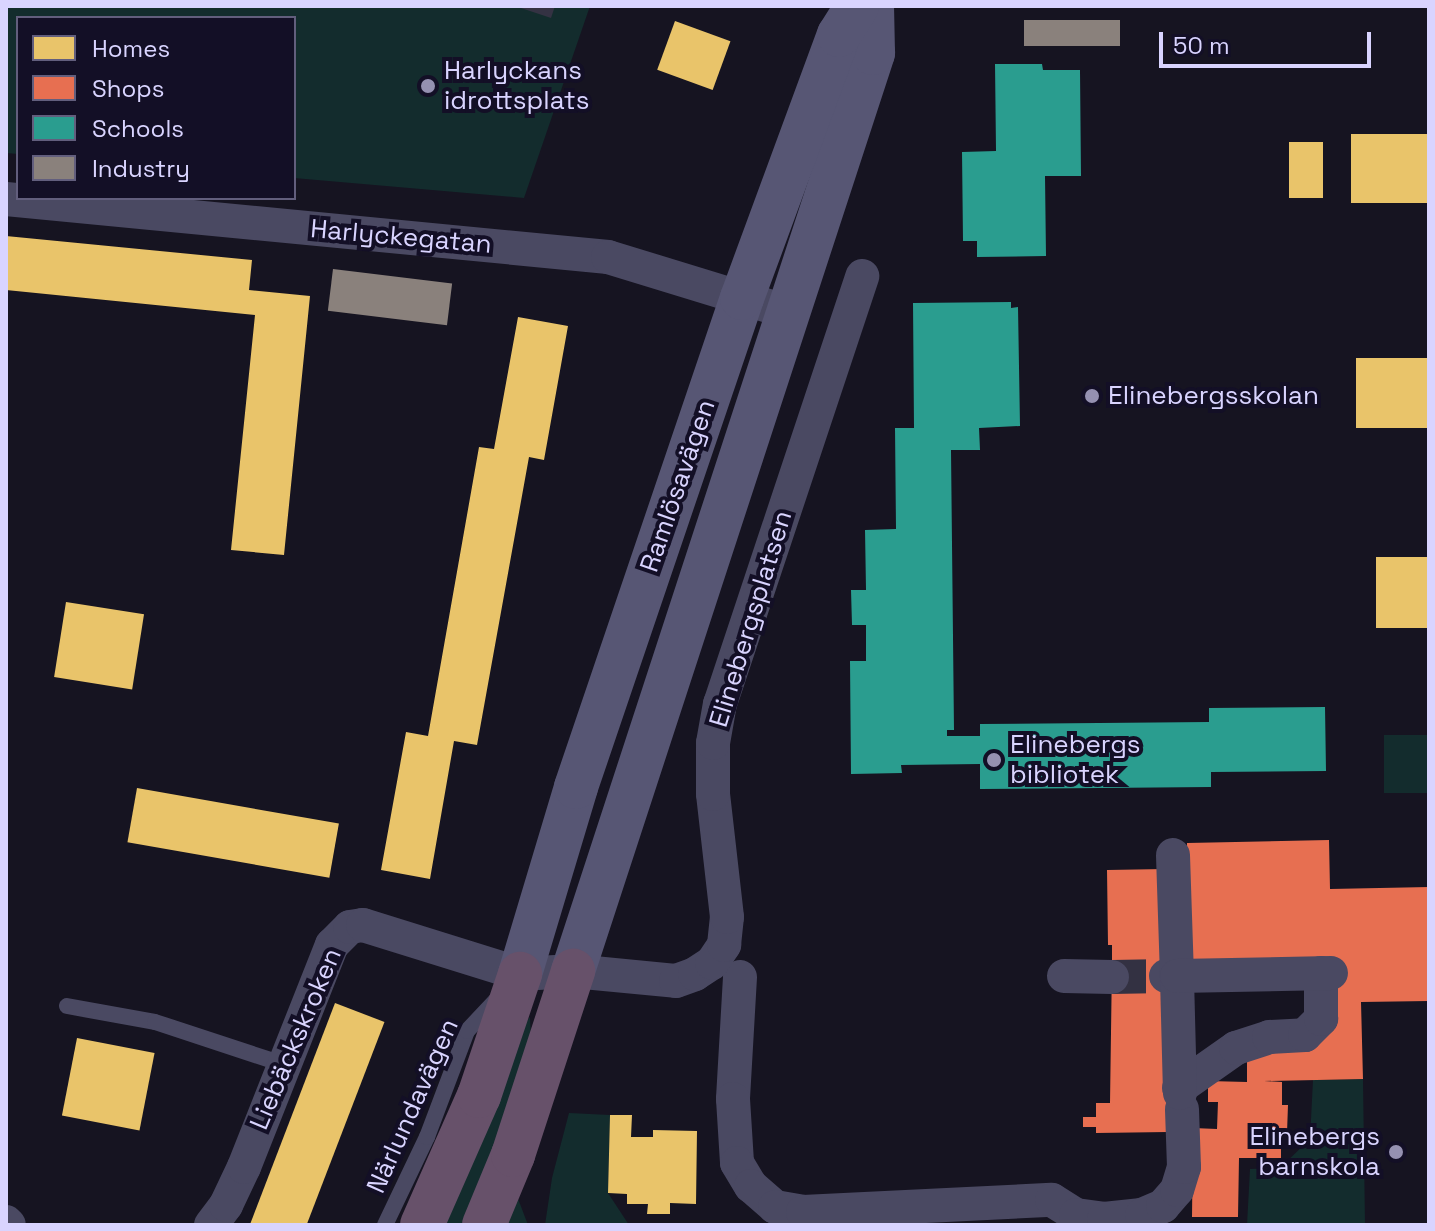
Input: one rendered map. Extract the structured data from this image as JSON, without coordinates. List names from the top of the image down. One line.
{"streets":{"street":["Harlyckegatan","Ramlösavägen","Elinebergsplatsen","Liebäckskroken"],"lane":["Närlundavägen"]},"crossings":[["Harlyckegatan","Ramlösavägen"],["Ramlösavägen","Elinebergsplatsen"],["Ramlösavägen","Liebäckskroken"],["Ramlösavägen","Närlundavägen"],["Elinebergsplatsen","Liebäckskroken"],["Elinebergsplatsen","Närlundavägen"],["Liebäckskroken","Närlundavägen"]],"places":["Harlyckans idrottsplats","Elinebergsskolan","Elinebergs bibliotek","Elinebergs barnskola"],"legend":["Homes","Shops","Schools","Industry"],"scale_bar":"50 m"}
